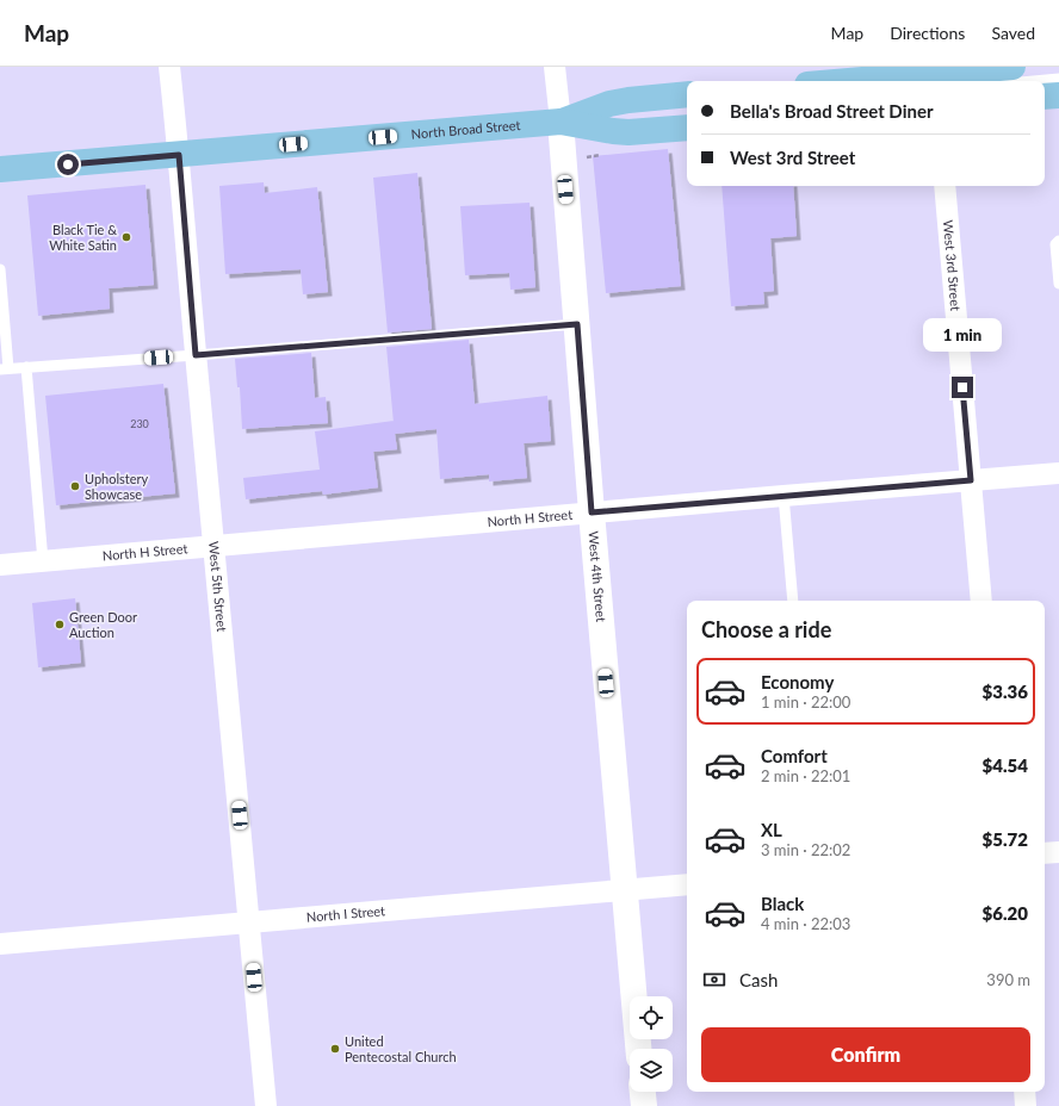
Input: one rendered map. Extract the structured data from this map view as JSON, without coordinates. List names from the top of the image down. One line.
{"streets":{"main road":["North Broad Street"],"street":["West 3rd Street","North H Street","West 4th Street","West 5th Street","North I Street"]},"crossings":[["North Broad Street","West 4th Street"],["North Broad Street","West 5th Street"],["West 3rd Street","North H Street"],["North H Street","West 4th Street"],["North H Street","West 5th Street"],["West 4th Street","North I Street"],["West 5th Street","North I Street"]],"places":["Black Tie & White Satin","Upholstery Showcase","Green Door Auction","United Pentecostal Church"],"house_numbers":["230"],"page":{"header":"Map","nav":["Map","Directions","Saved"],"banner":["Bella's Broad Street Diner","West 3rd Street"],"bubble":"1 min","heading":"Choose a ride","list":[{"name":"Economy","note":"1 min · 22:00","value":"$3.36"},{"name":"Comfort","note":"2 min · 22:01","value":"$4.54"},{"name":"XL","note":"3 min · 22:02","value":"$5.72"},{"name":"Black","note":"4 min · 22:03","value":"$6.20"}],"pay":["Cash","390 m"],"buttons":"Confirm"}}
